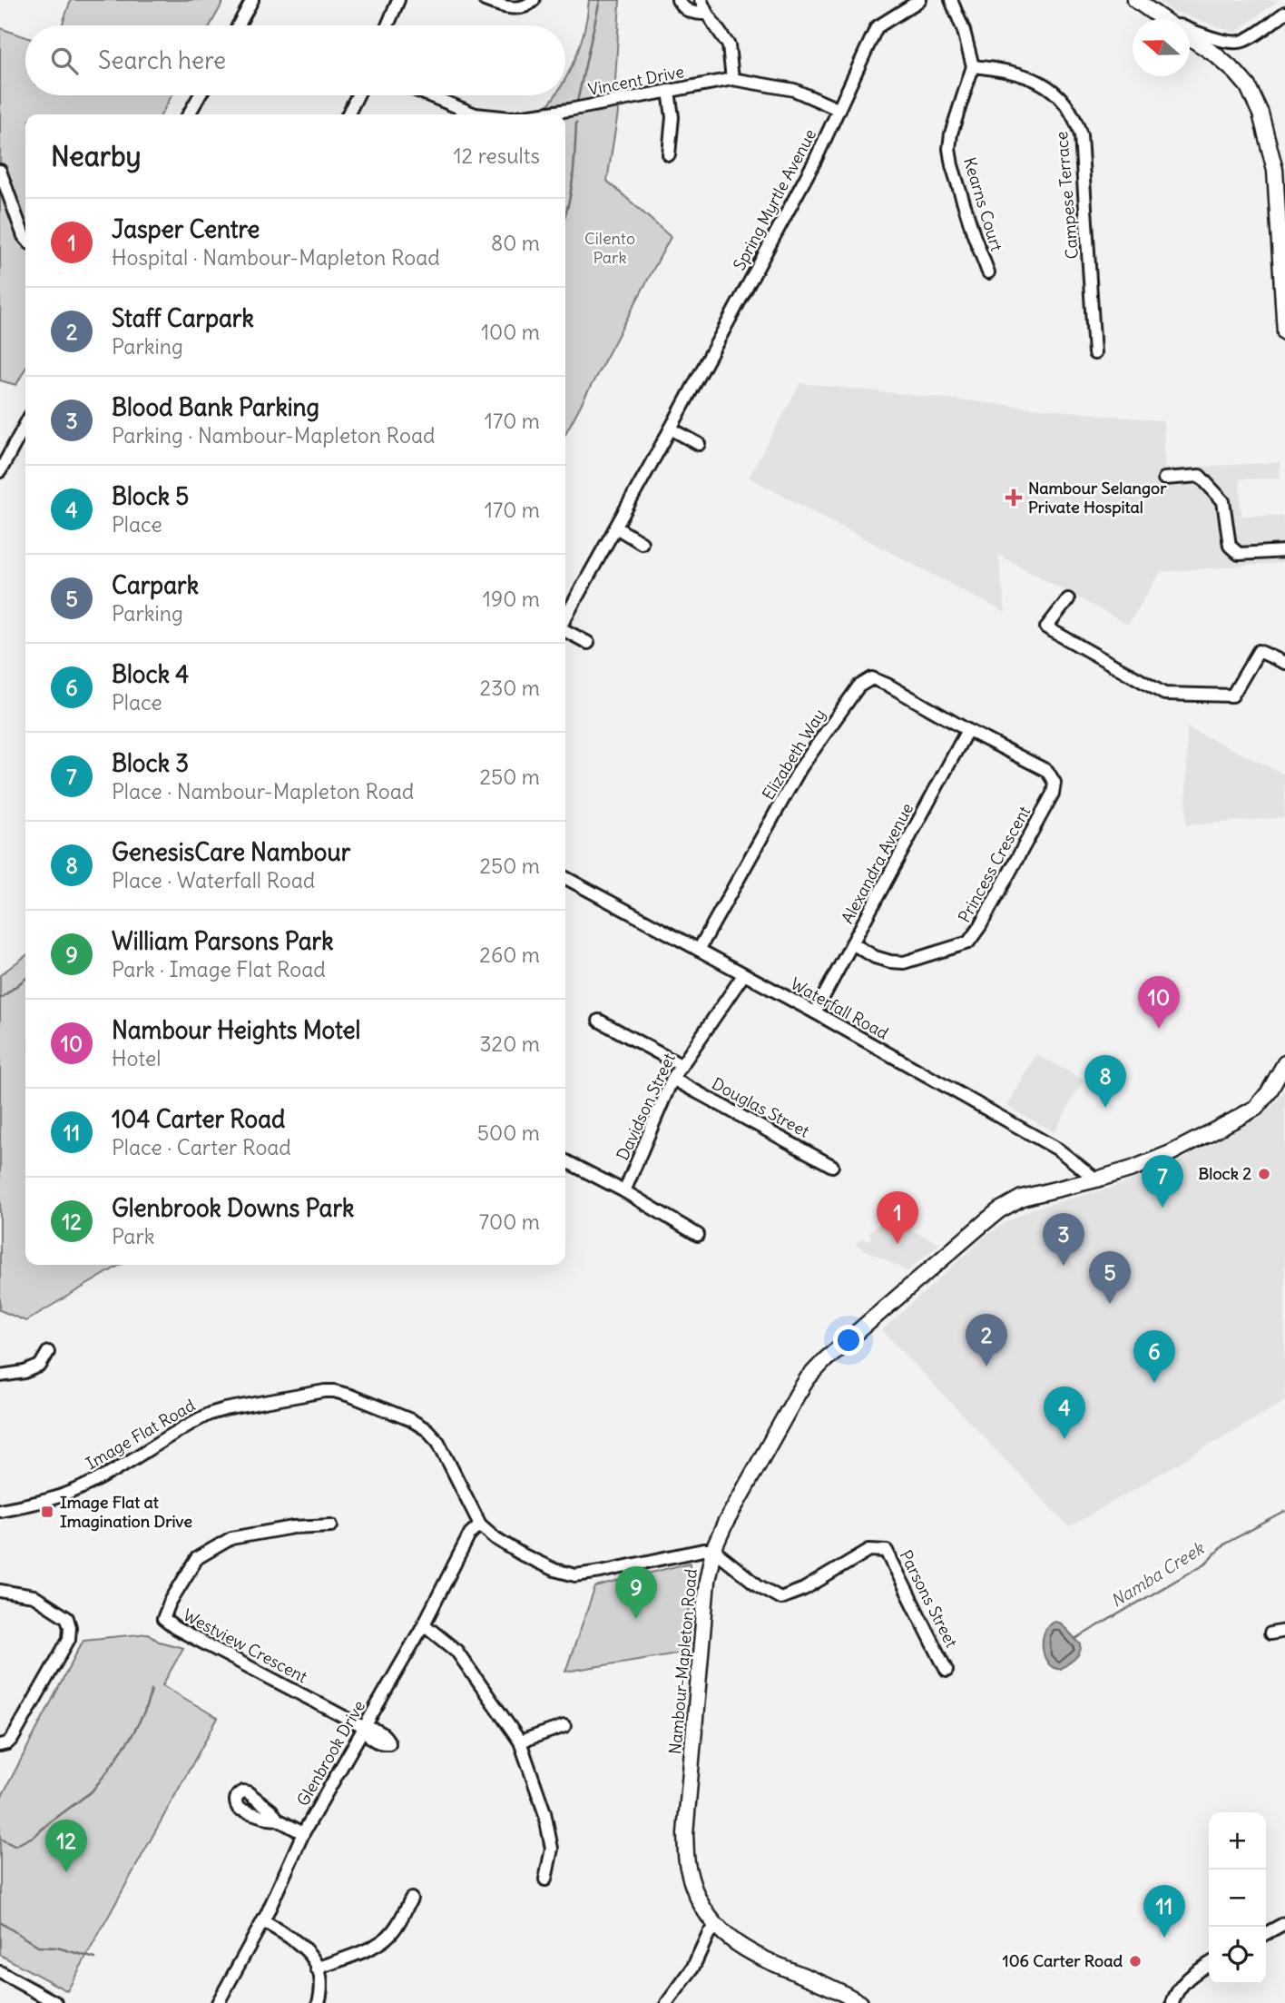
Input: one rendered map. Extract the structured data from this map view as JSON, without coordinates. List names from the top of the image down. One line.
{"streets":{"main road":["Nambour-Mapleton Road"],"street":["Vincent Drive","Campese Terrace","Spring Myrtle Avenue","Kearns Court","Elizabeth Way","Alexandra Avenue","Princess Crescent","Waterfall Road","Davidson Street","Douglas Street","Image Flat Road","Parsons Street","Westview Crescent","Glenbrook Drive"]},"crossings":[["Vincent Drive","Spring Myrtle Avenue"],["Campese Terrace","Kearns Court"],["Elizabeth Way","Alexandra Avenue"],["Elizabeth Way","Princess Crescent"],["Elizabeth Way","Waterfall Road"],["Alexandra Avenue","Princess Crescent"],["Alexandra Avenue","Waterfall Road"],["Waterfall Road","Davidson Street"],["Waterfall Road","Nambour-Mapleton Road"],["Davidson Street","Douglas Street"],["Image Flat Road","Parsons Street"],["Image Flat Road","Nambour-Mapleton Road"],["Image Flat Road","Glenbrook Drive"],["Parsons Street","Nambour-Mapleton Road"],["Westview Crescent","Glenbrook Drive"]],"water":["Namba Creek"],"parks":["Cilento Park"],"places":{"health":["Nambour Selangor Private Hospital"],"other":["Block 2","106 Carter Road"],"transit":["Image Flat at Imagination Drive"]},"north":"left","page":{"search":"Search here","heading":["Nearby","12 results"],"list":[{"mark":"1","name":"Jasper Centre","note":"Hospital · Nambour-Mapleton Road","value":"80 m"},{"mark":"2","name":"Staff Carpark","note":"Parking","value":"100 m"},{"mark":"3","name":"Blood Bank Parking","note":"Parking · Nambour-Mapleton Road","value":"170 m"},{"mark":"4","name":"Block 5","note":"Place","value":"170 m"},{"mark":"5","name":"Carpark","note":"Parking","value":"190 m"},{"mark":"6","name":"Block 4","note":"Place","value":"230 m"},{"mark":"7","name":"Block 3","note":"Place · Nambour-Mapleton Road","value":"250 m"},{"mark":"8","name":"GenesisCare Nambour","note":"Place · Waterfall Road","value":"250 m"},{"mark":"9","name":"William Parsons Park","note":"Park · Image Flat Road","value":"260 m"},{"mark":"10","name":"Nambour Heights Motel","note":"Hotel","value":"320 m"},{"mark":"11","name":"104 Carter Road","note":"Place · Carter Road","value":"500 m"},{"mark":"12","name":"Glenbrook Downs Park","note":"Park","value":"700 m"}],"pins":["10","8","7","1","3","5","2","6","4","9","12","11"],"map_buttons":["+","−"]}}
